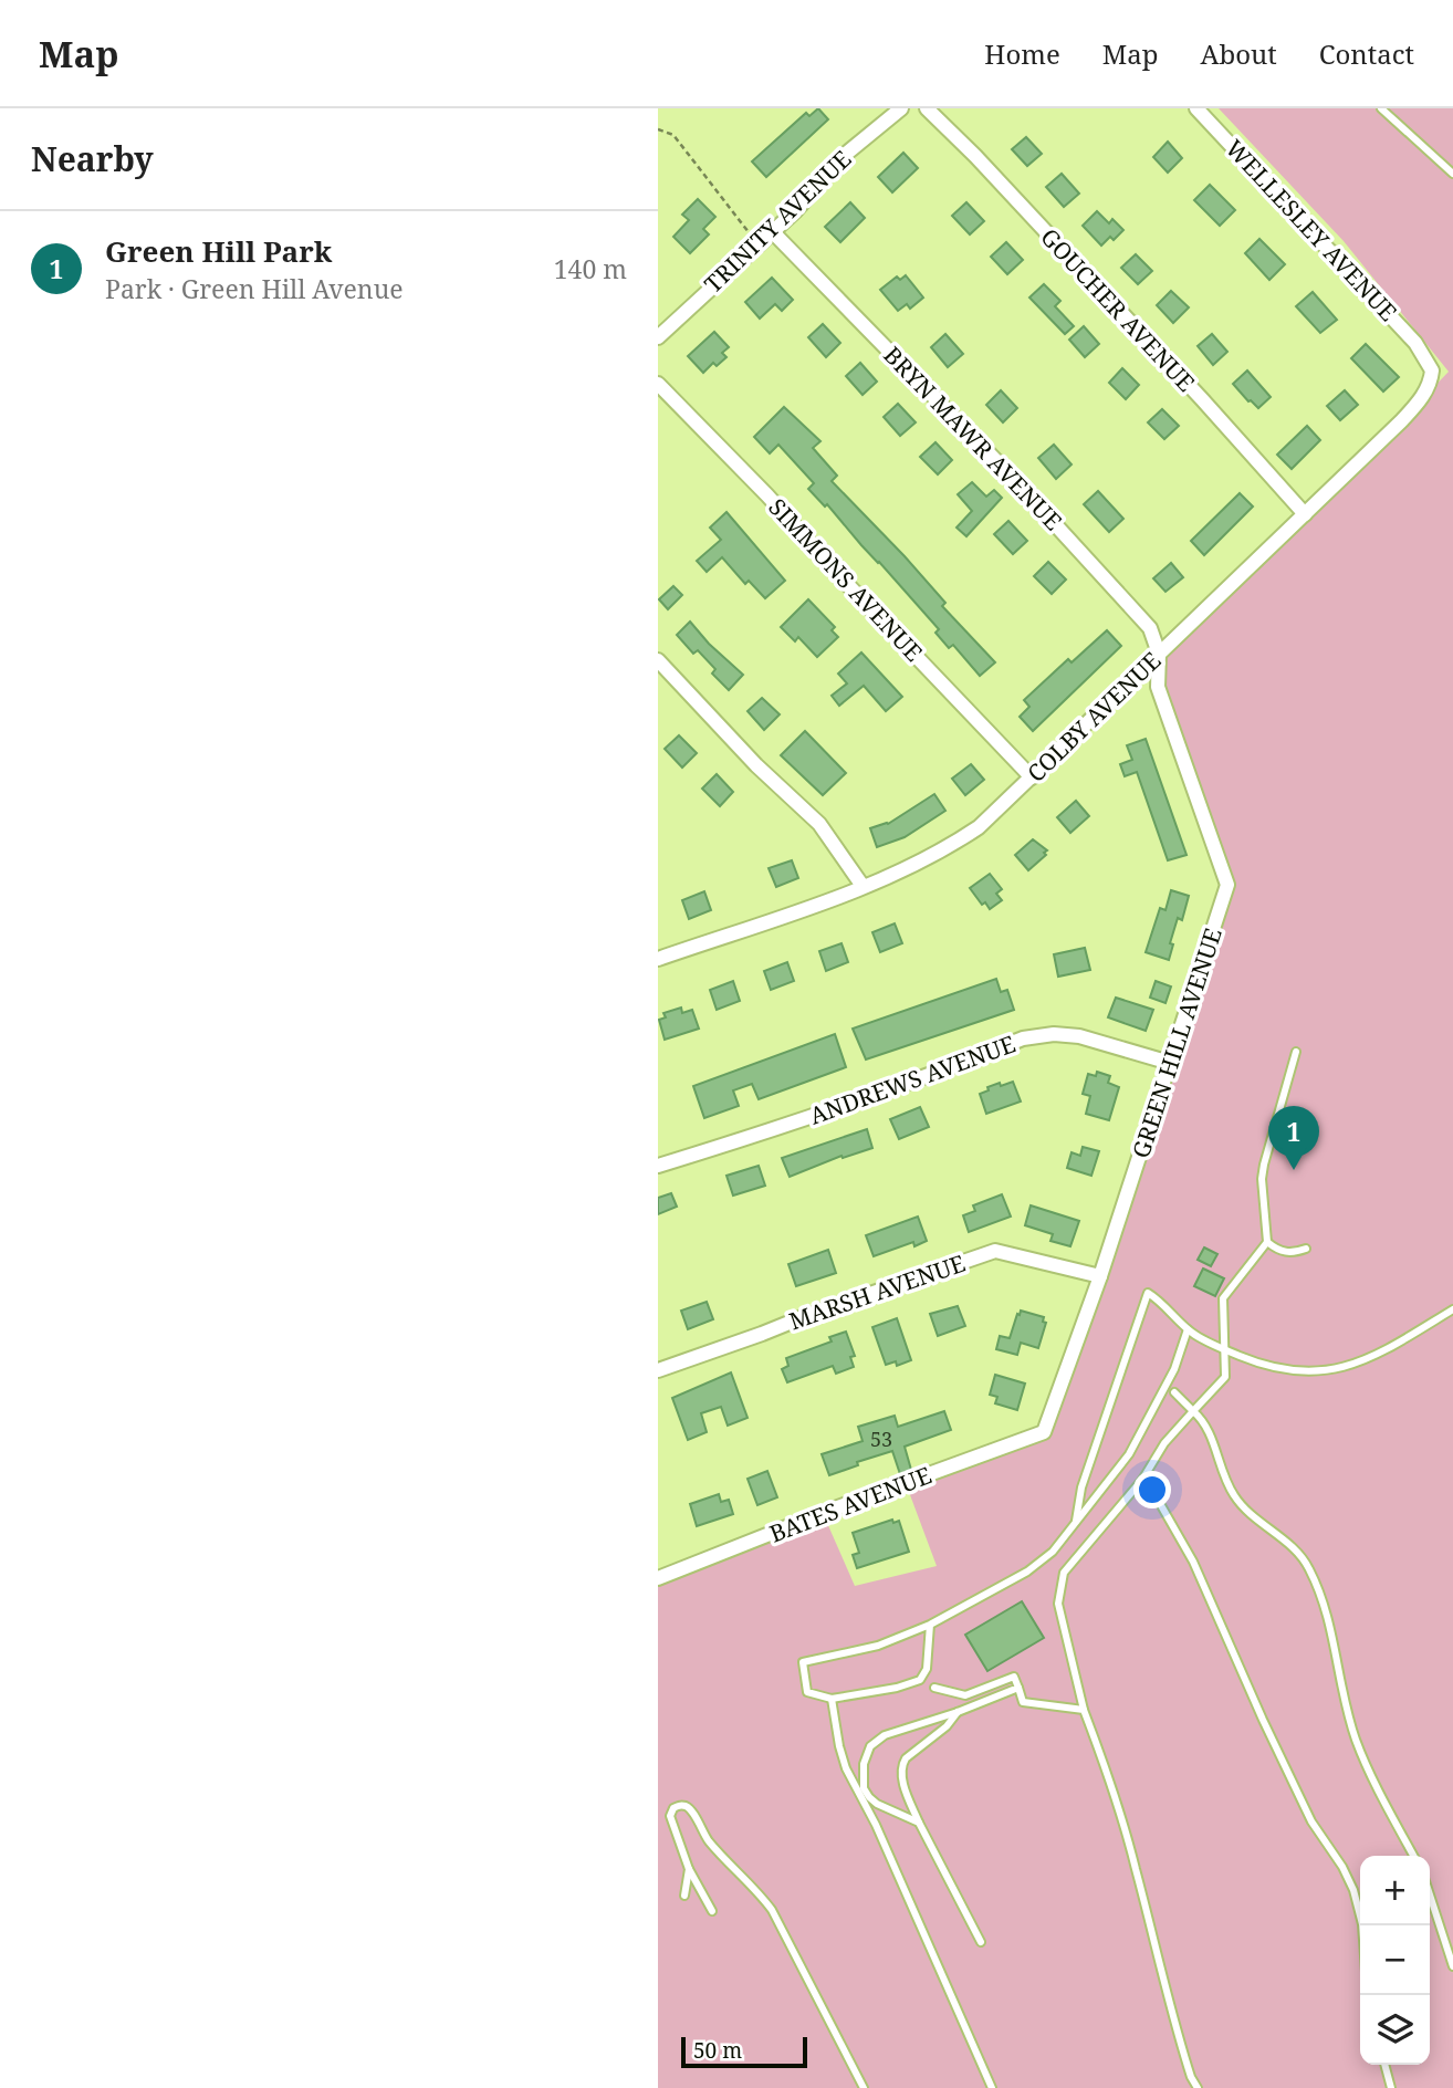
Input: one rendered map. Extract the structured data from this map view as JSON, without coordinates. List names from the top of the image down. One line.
{"streets":{"street":["TRINITY AVENUE","WELLESLEY AVENUE","GOUCHER AVENUE","BRYN MAWR AVENUE","SIMMONS AVENUE","COLBY AVENUE","GREEN HILL AVENUE","ANDREWS AVENUE","MARSH AVENUE","BATES AVENUE"]},"crossings":[["TRINITY AVENUE","BRYN MAWR AVENUE"],["WELLESLEY AVENUE","COLBY AVENUE"],["GOUCHER AVENUE","COLBY AVENUE"],["BRYN MAWR AVENUE","COLBY AVENUE"],["BRYN MAWR AVENUE","GREEN HILL AVENUE"],["SIMMONS AVENUE","COLBY AVENUE"],["COLBY AVENUE","GREEN HILL AVENUE"],["GREEN HILL AVENUE","ANDREWS AVENUE"],["GREEN HILL AVENUE","MARSH AVENUE"],["GREEN HILL AVENUE","BATES AVENUE"]],"house_numbers":["53"],"scale_bar":"50 m","page":{"header":"Map","nav":["Home","Map","About","Contact"],"heading":"Nearby","list":[{"mark":"1","name":"Green Hill Park","note":"Park · Green Hill Avenue","value":"140 m"}],"pins":"1","map_buttons":["+","−"],"scale":"50 m"}}
